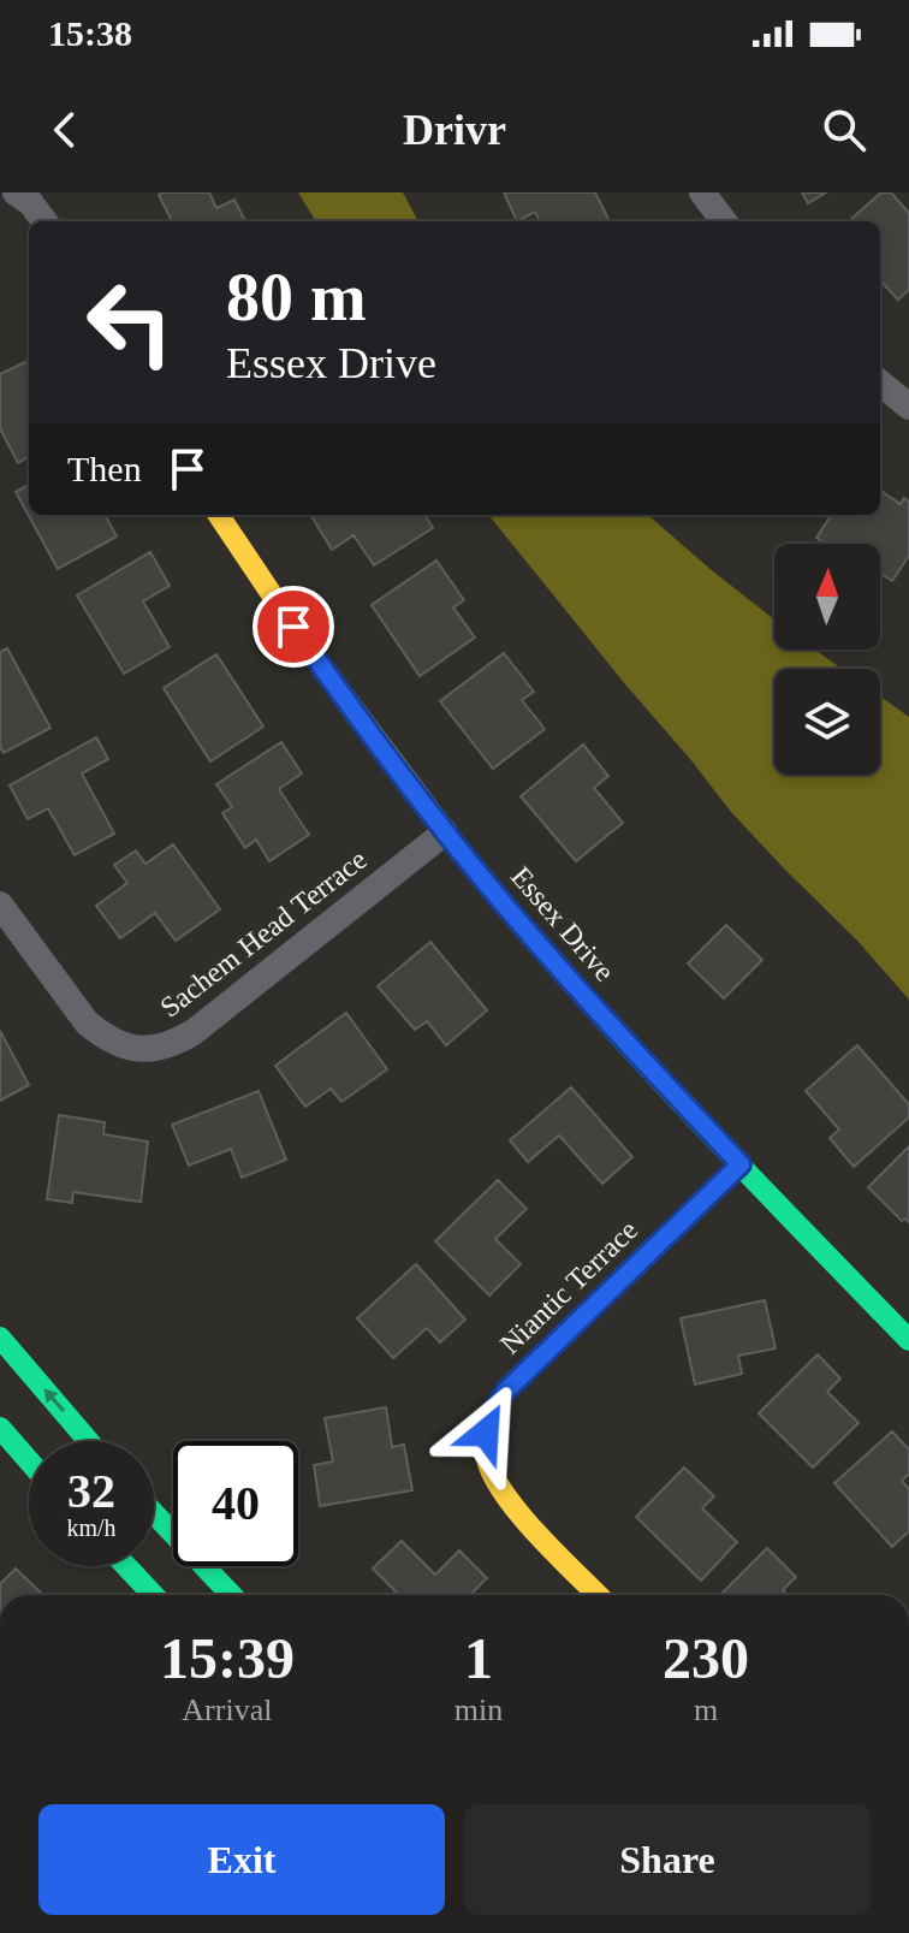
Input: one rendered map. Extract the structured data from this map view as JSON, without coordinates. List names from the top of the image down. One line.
{"streets":{"street":["Essex Drive","Sachem Head Terrace","Niantic Terrace"]},"crossings":[["Essex Drive","Sachem Head Terrace"],["Essex Drive","Niantic Terrace"]],"north":"top","page":{"status":"15:38","header":"Drivr","turn":["80 m","Essex Drive"],"then":"Then","speed":"32 km/h","limit":"40","eta":["15:39","Arrival","1","min","230","m"],"buttons":["Exit","Share"]}}
